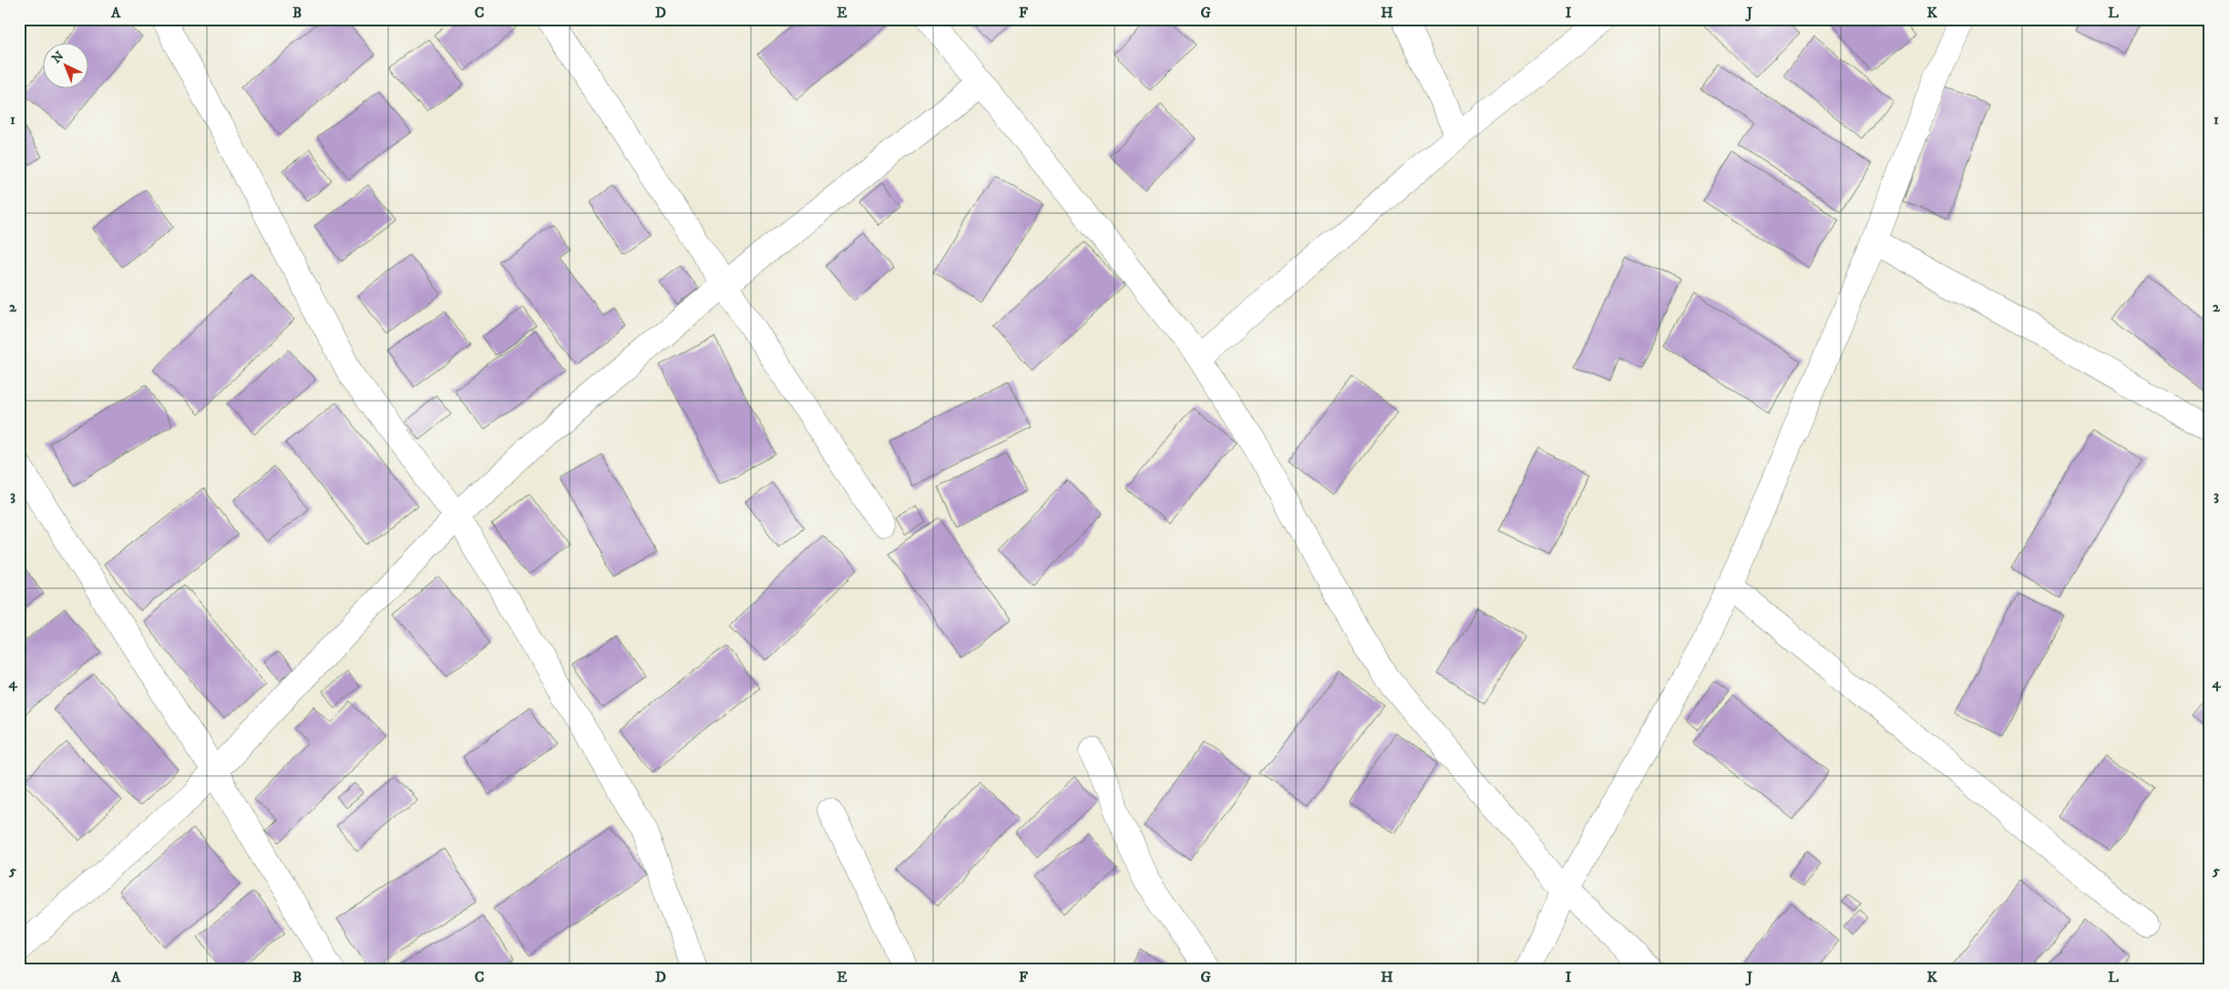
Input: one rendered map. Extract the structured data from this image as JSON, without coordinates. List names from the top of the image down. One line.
{"north":"top left","grid":{"columns":["A","B","C","D","E","F","G","H","I","J","K","L"],"rows":["1","2","3","4","5"]}}
